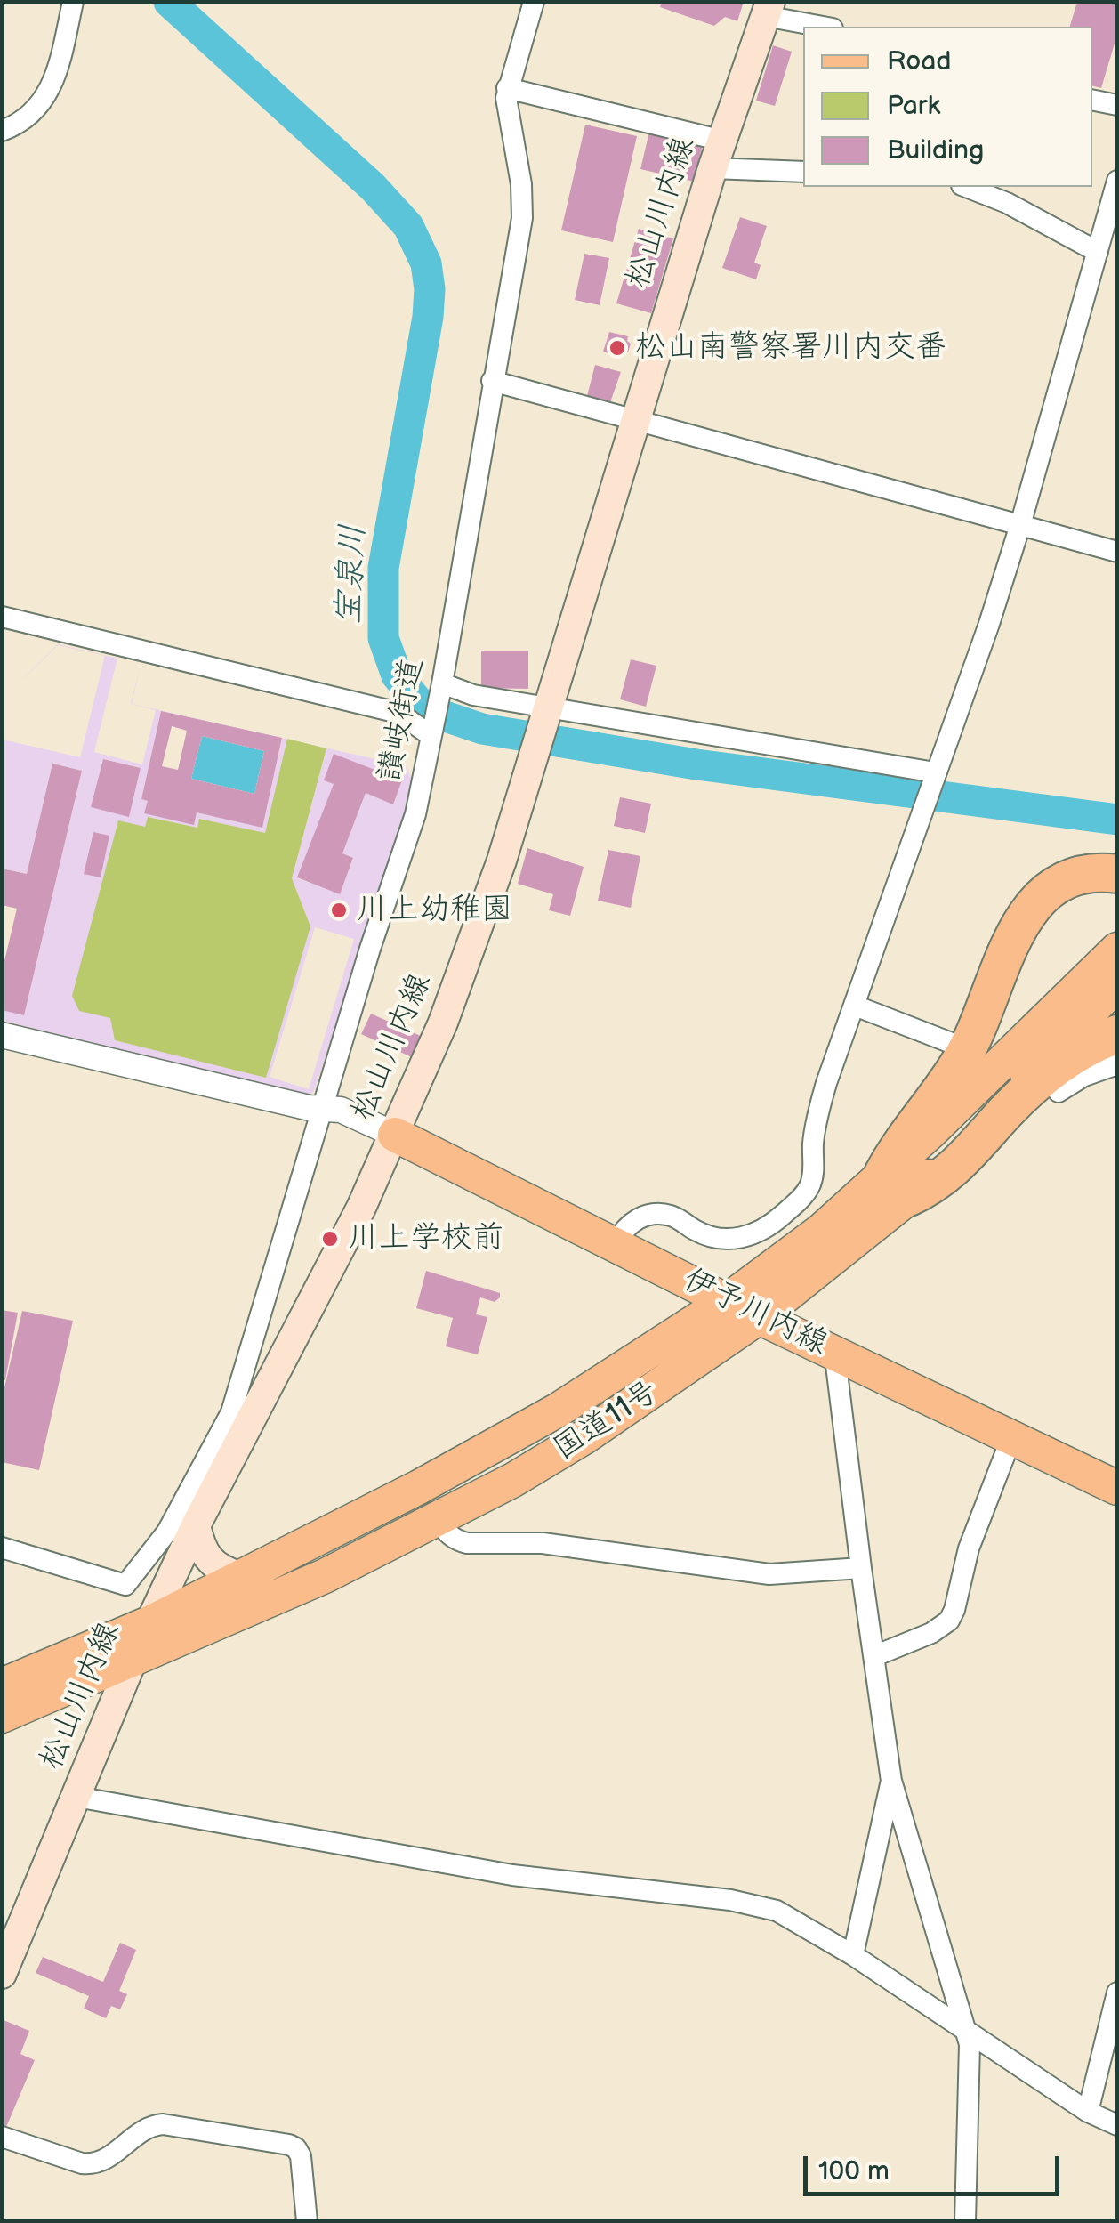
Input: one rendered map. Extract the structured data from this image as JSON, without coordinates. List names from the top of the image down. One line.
{"streets":{"main road":["松山川内線","伊予川内線","国道11号"],"street":["讃岐街道"]},"crossings":[["松山川内線","讃岐街道"],["松山川内線","伊予川内線"],["松山川内線","国道11号"],["伊予川内線","国道11号"]],"water":["宝泉川"],"places":["松山南警察署川内交番","川上幼稚園","川上学校前"],"legend":["Road","Park","Building"],"scale_bar":"100 m"}
